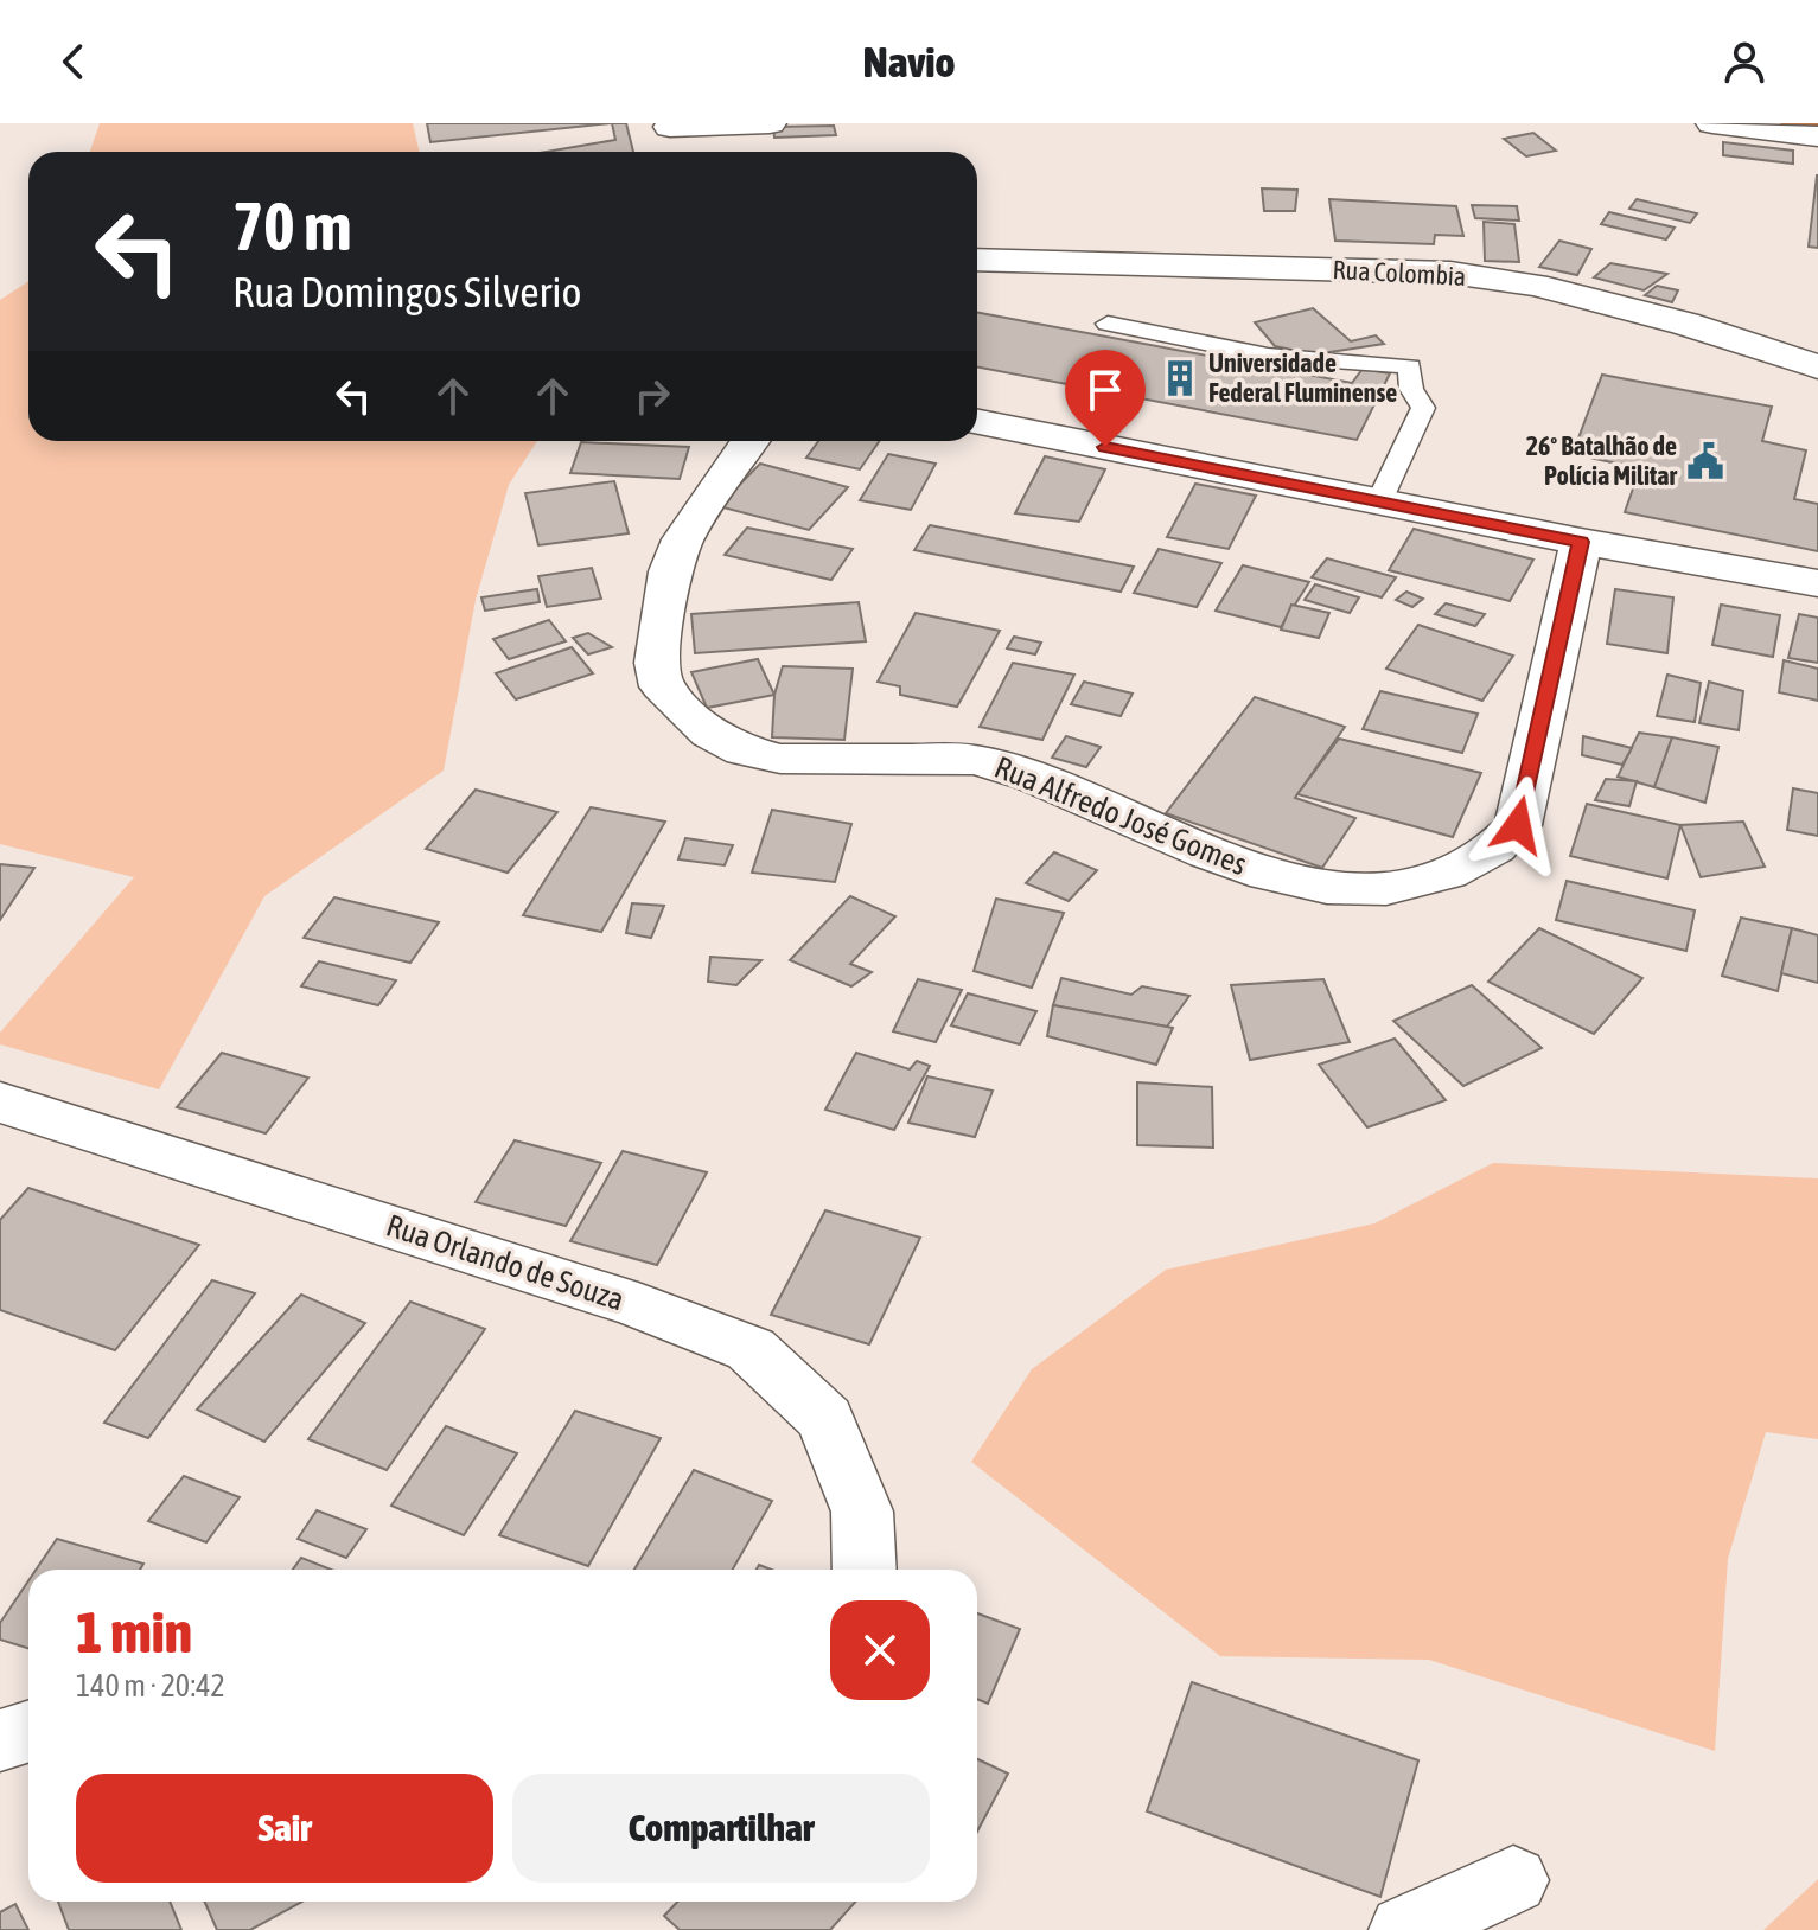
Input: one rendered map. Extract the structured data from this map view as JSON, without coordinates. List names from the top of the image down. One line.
{"streets":{"street":["Rua Colombia","Rua Alfredo José Gomes","Rua Orlando de Souza"]},"places":{"building":["Universidade Federal Fluminense"],"public building":["26º Batalhão de Polícia Militar"]},"page":{"header":"Navio","turn":["70 m","Rua Domingos Silverio"],"heading":["1 min","140 m · 20:42"],"buttons":["Sair","Compartilhar"]}}
